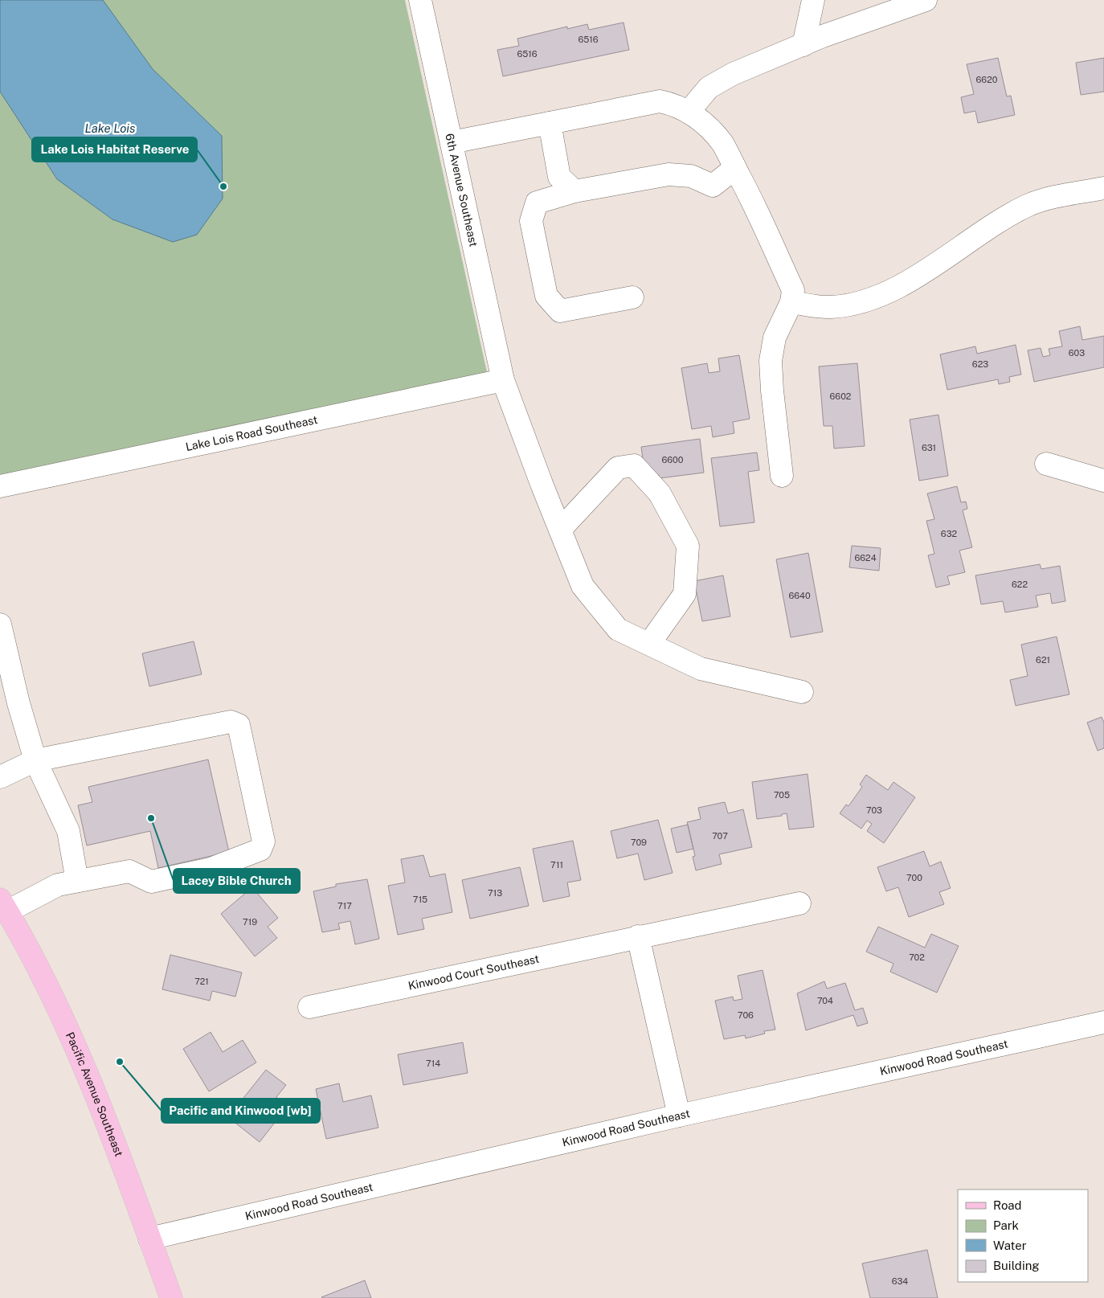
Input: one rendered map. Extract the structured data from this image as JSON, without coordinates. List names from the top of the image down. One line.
{"streets":{"main road":["Pacific Avenue Southeast"],"street":["6th Avenue Southeast","Lake Lois Road Southeast","Kinwood Court Southeast","Kinwood Road Southeast"]},"crossings":[["6th Avenue Southeast","Lake Lois Road Southeast"],["Kinwood Road Southeast","Pacific Avenue Southeast"]],"water":["Lake Lois"],"places":["Lake Lois Habitat Reserve","Lacey Bible Church","Pacific and Kinwood [wb]"],"house_numbers":["6516","6516","6620","603","623","6602","631","6600","632","6624","622","6640","621","705","703","707","709","711","700","713","715","717","719","702","721","704","706","714","634"],"legend":["Road","Park","Water","Building"]}
